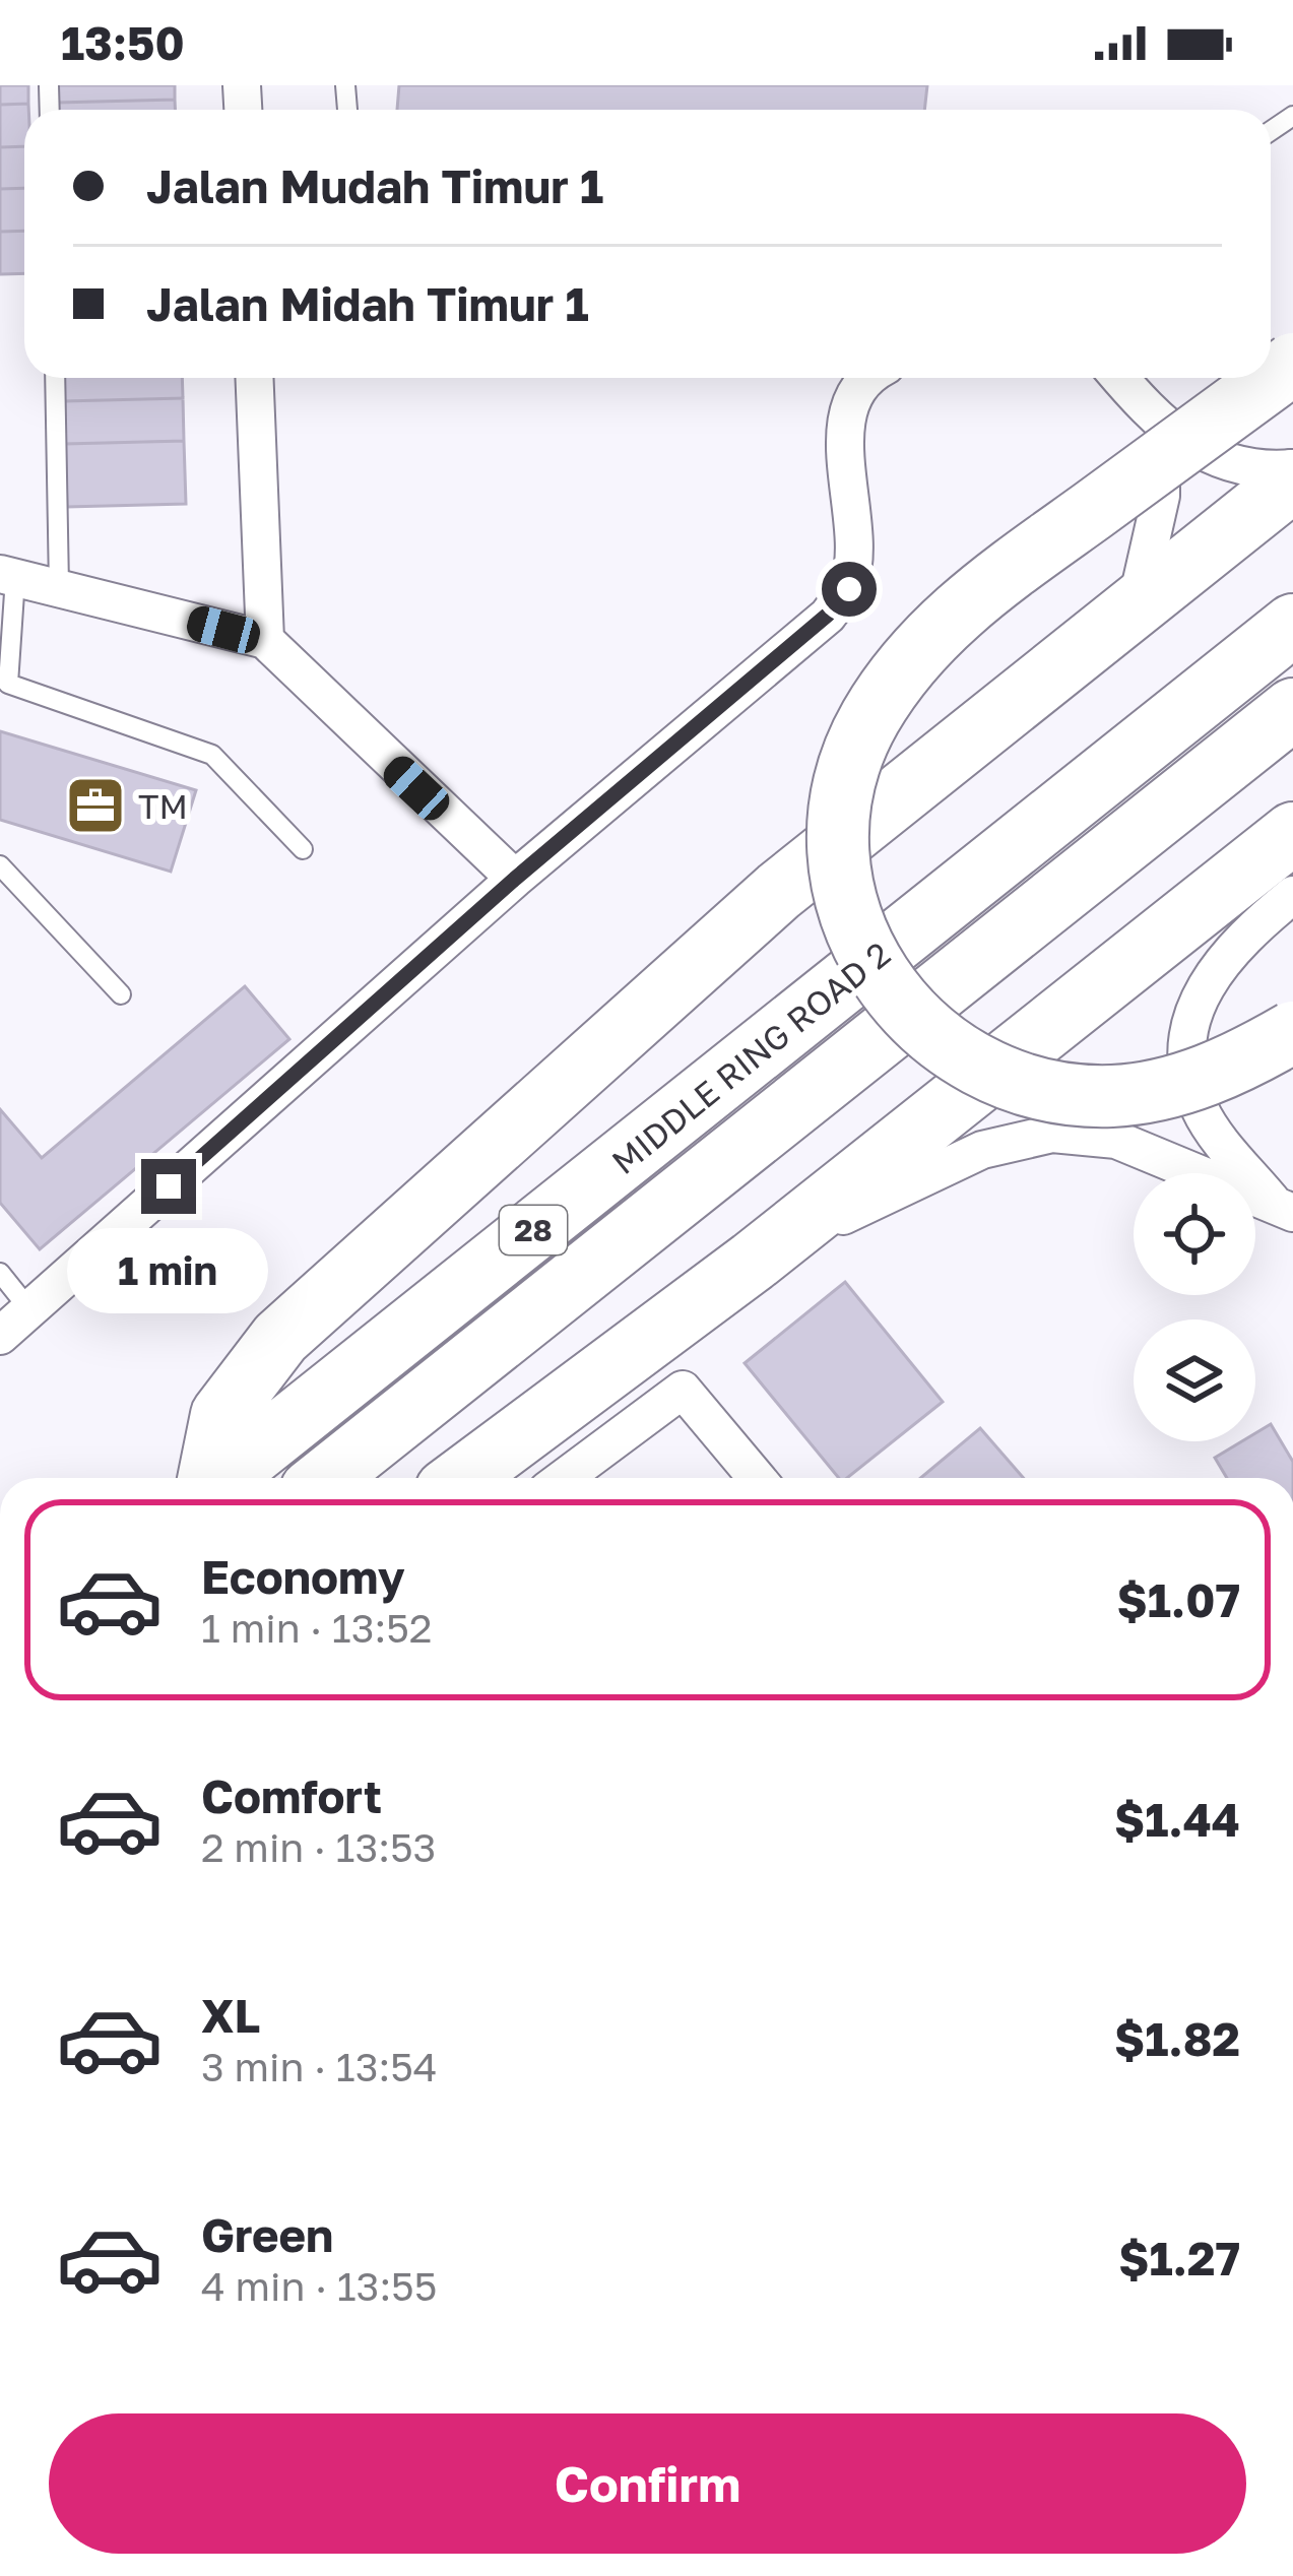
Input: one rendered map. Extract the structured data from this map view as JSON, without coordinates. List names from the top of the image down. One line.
{"streets":{"highway":["MIDDLE RING ROAD 2","28"]},"places":{"office":["TM"]},"page":{"status":"13:50","banner":["Jalan Mudah Timur 1","Jalan Midah Timur 1"],"bubble":"1 min","list":[{"name":"Economy","note":"1 min · 13:52","value":"$1.07"},{"name":"Comfort","note":"2 min · 13:53","value":"$1.44"},{"name":"XL","note":"3 min · 13:54","value":"$1.82"},{"name":"Green","note":"4 min · 13:55","value":"$1.27"}],"buttons":"Confirm"}}
